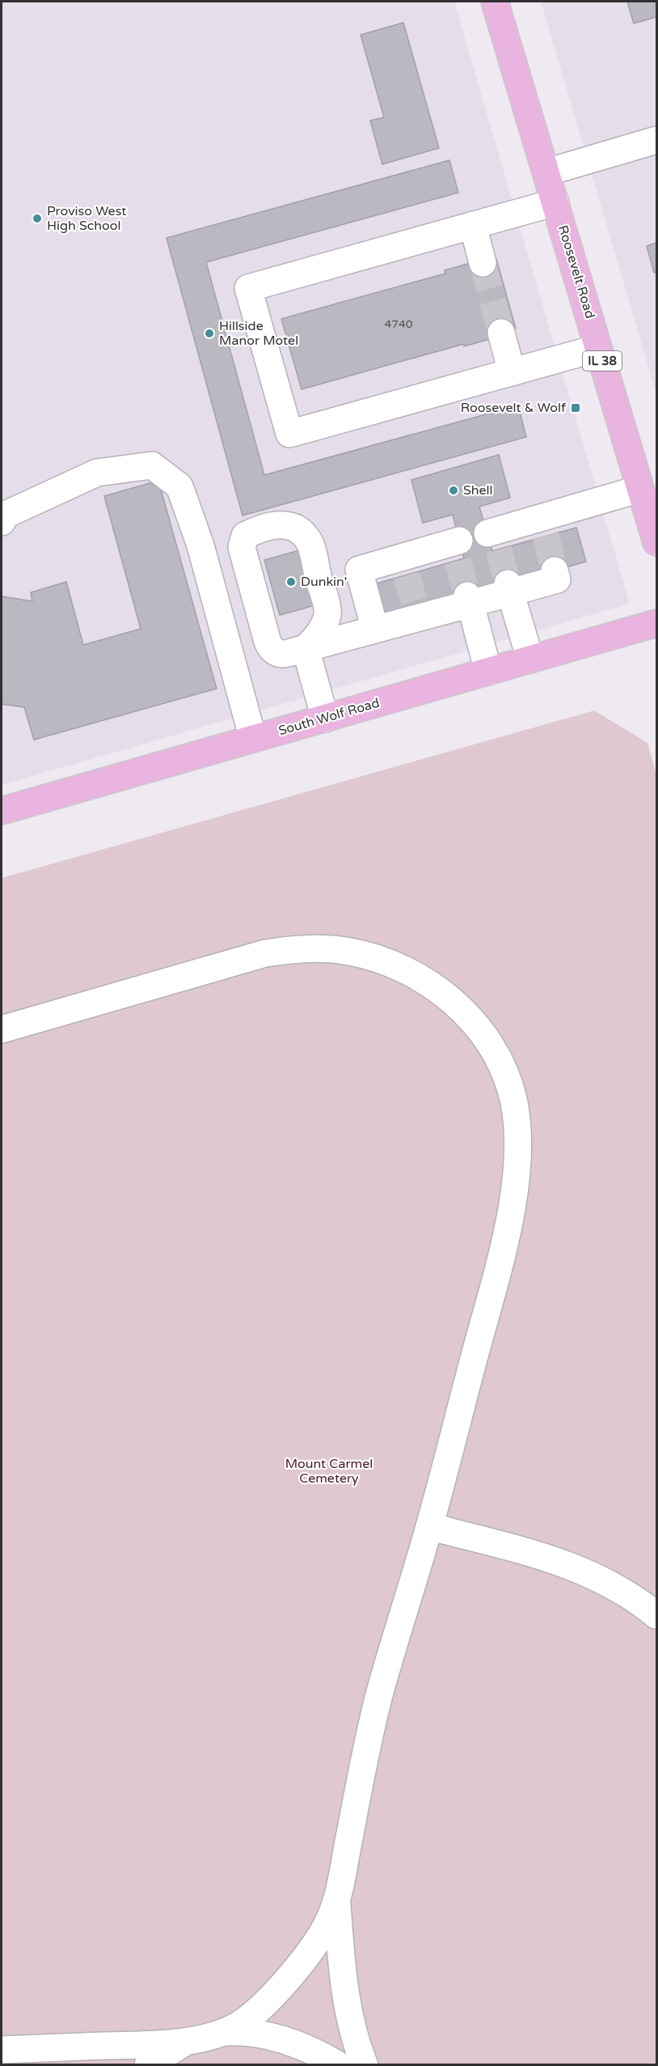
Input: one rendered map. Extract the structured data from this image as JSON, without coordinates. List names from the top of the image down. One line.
{"streets":{"main road":["Roosevelt Road","IL 38","South Wolf Road"]},"parks":["Mount Carmel Cemetery"],"places":{"other":["Proviso West High School","Hillside Manor Motel","Shell","Dunkin'"],"transit":["Roosevelt & Wolf"]},"house_numbers":["4740"]}
